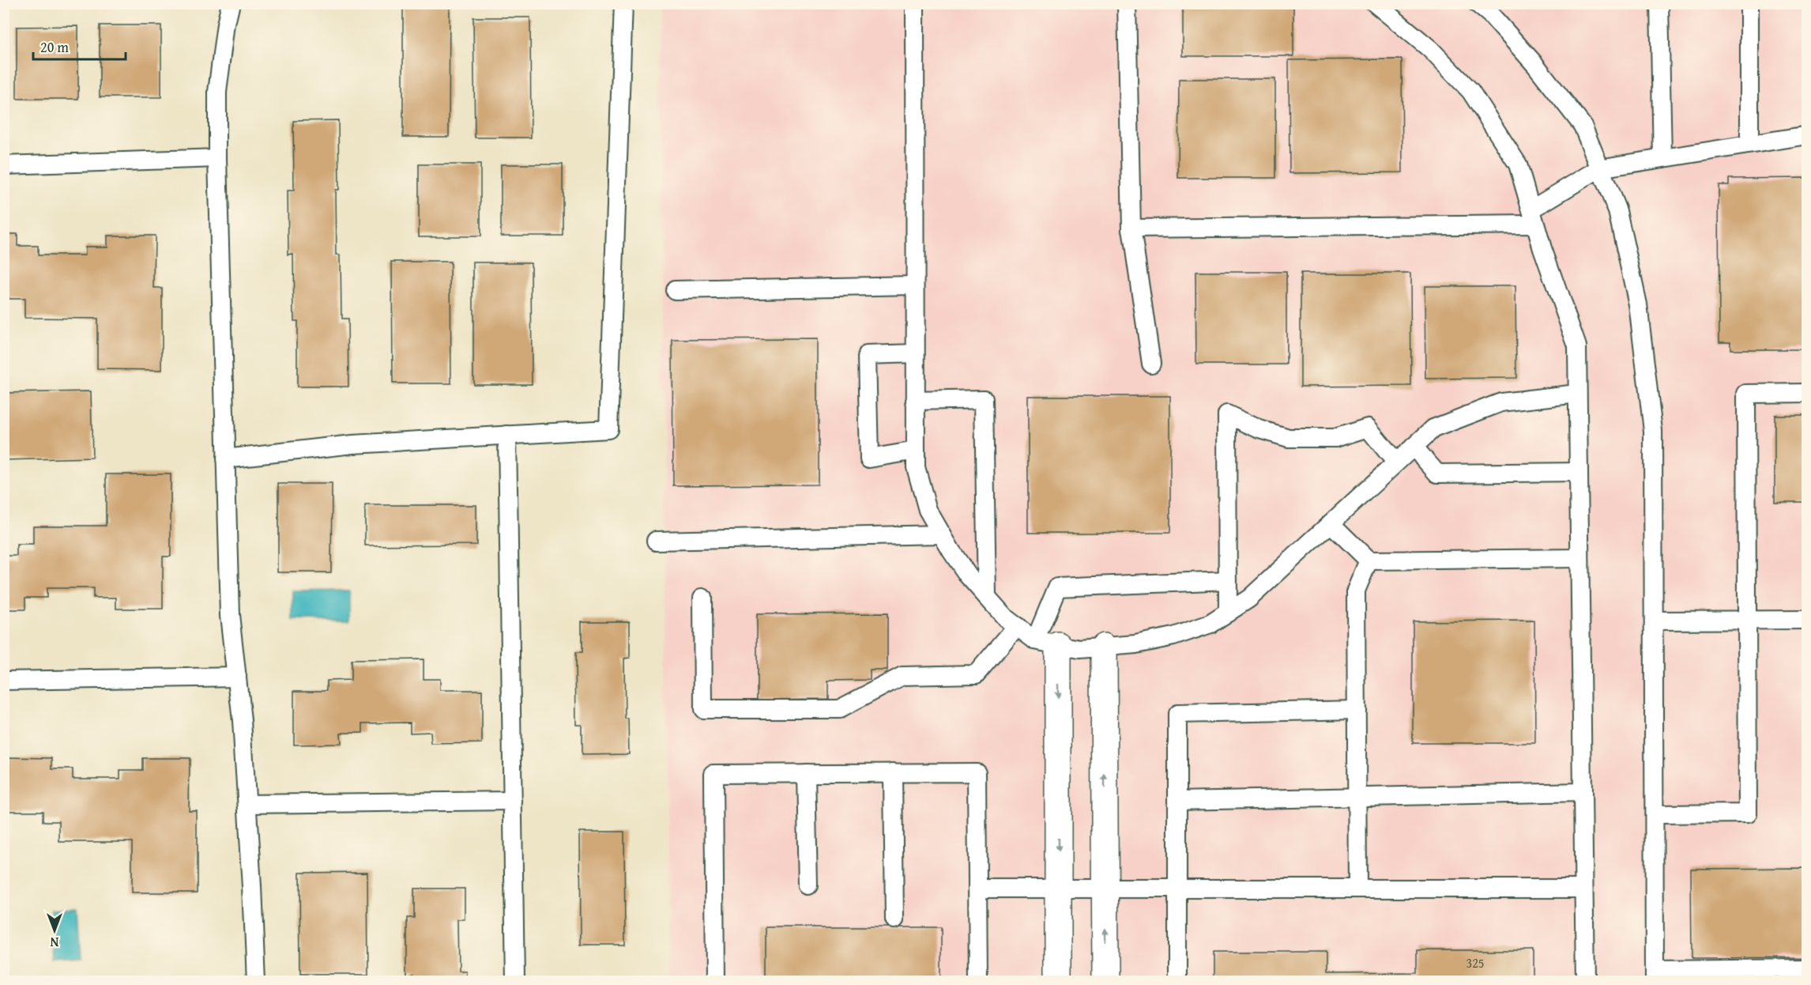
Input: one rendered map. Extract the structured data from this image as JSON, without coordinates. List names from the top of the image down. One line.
{"house_numbers":["325"],"scale_bar":"20 m","north":"bottom"}
